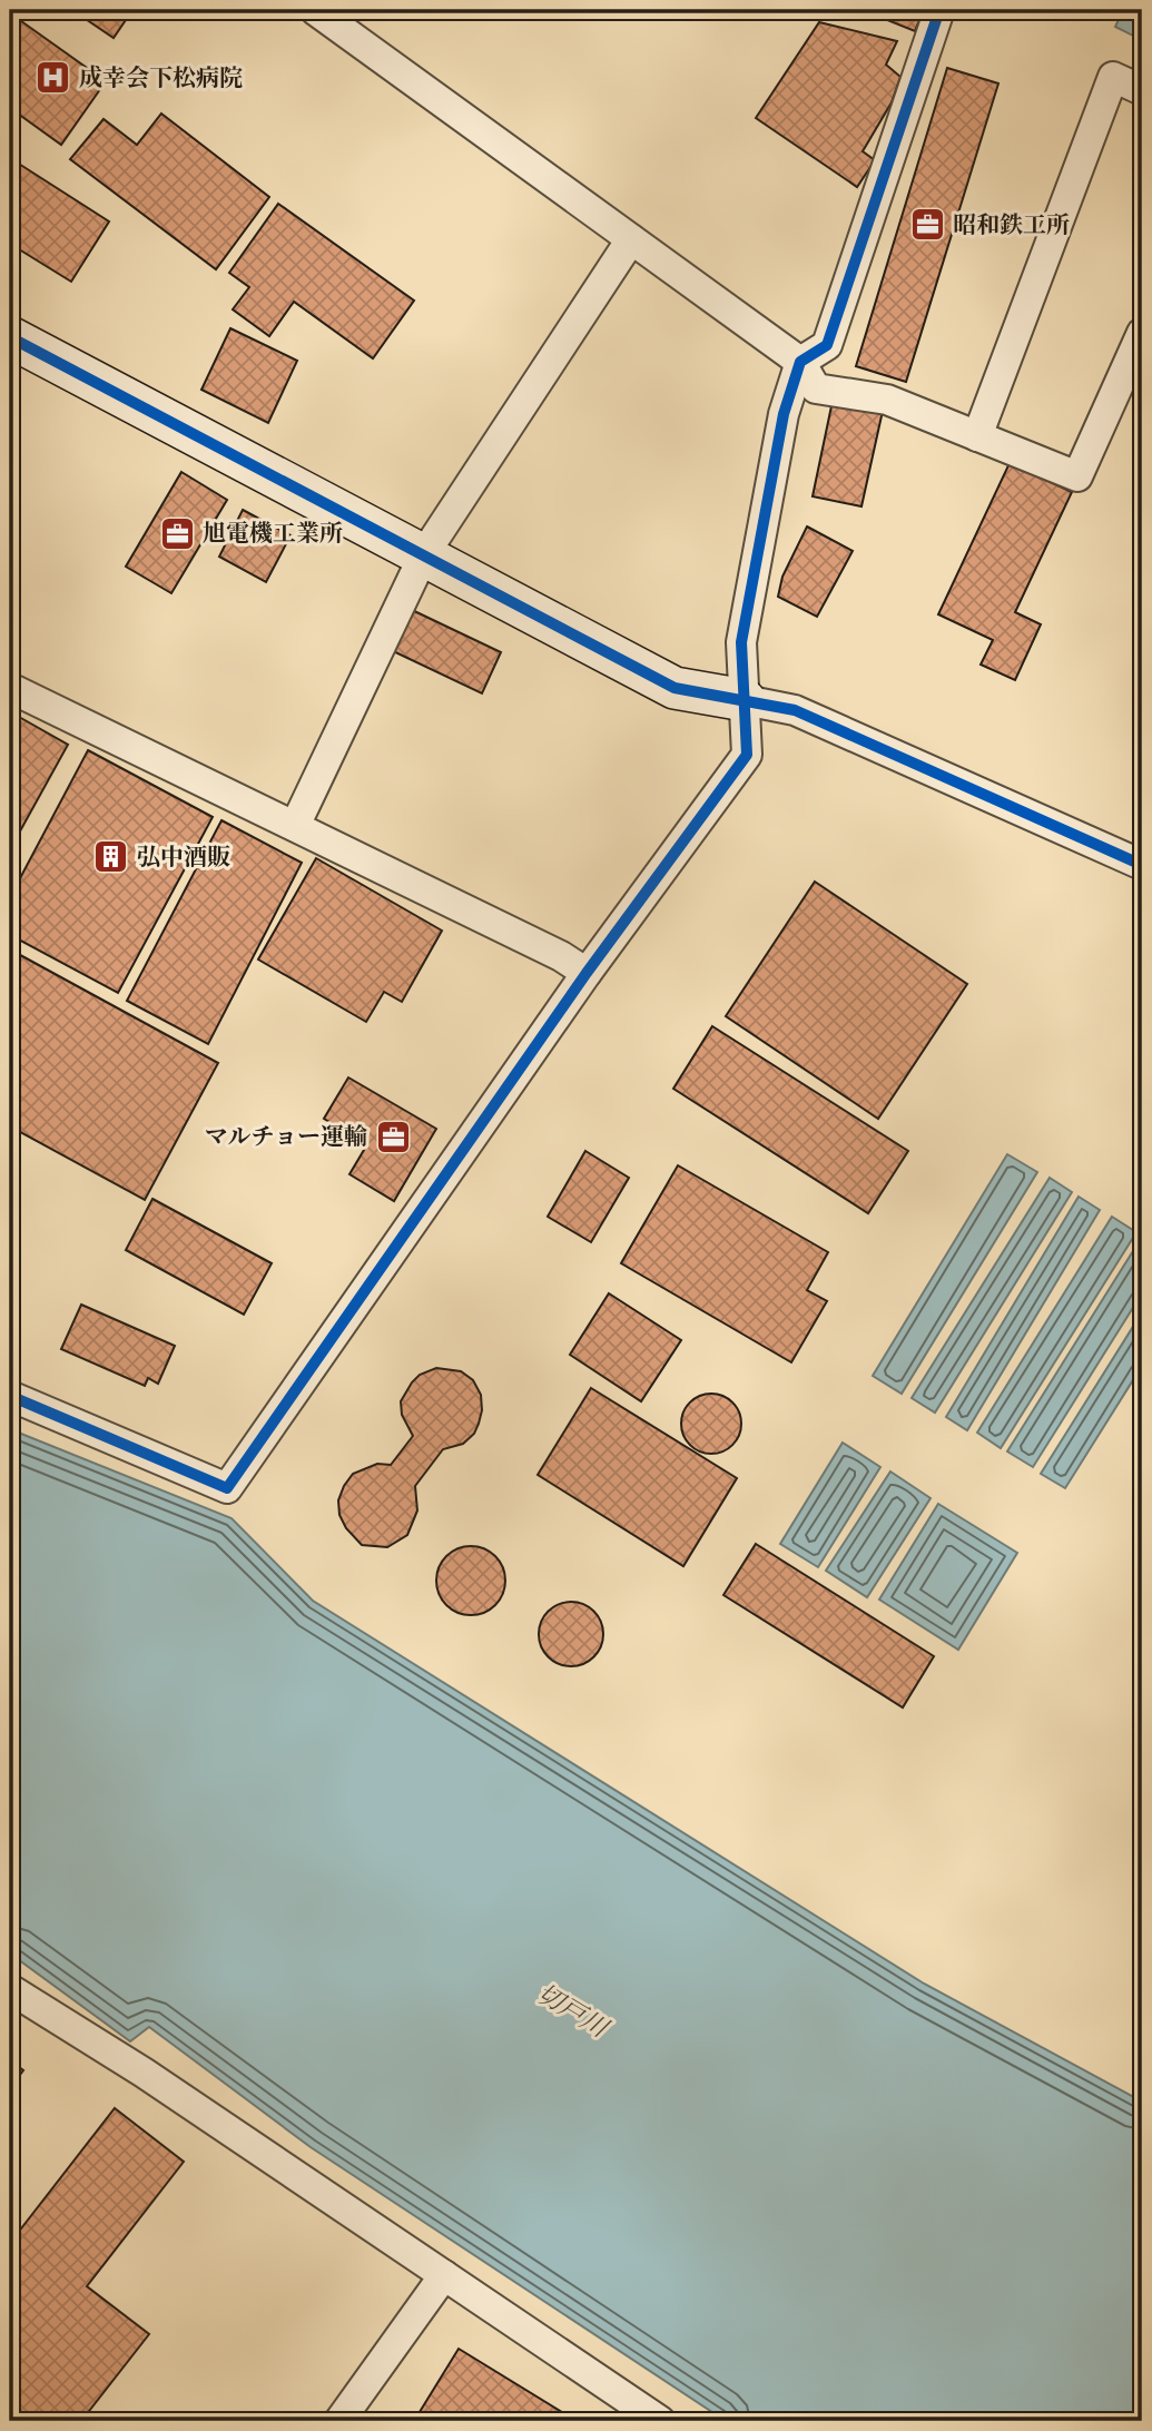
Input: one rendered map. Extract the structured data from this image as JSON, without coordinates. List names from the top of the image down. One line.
{"water":["切戸川"],"places":{"hospital":["成幸会下松病院"],"office":["昭和鉄工所","旭電機工業所","マルチョー運輸"],"building":["弘中酒販"]}}
